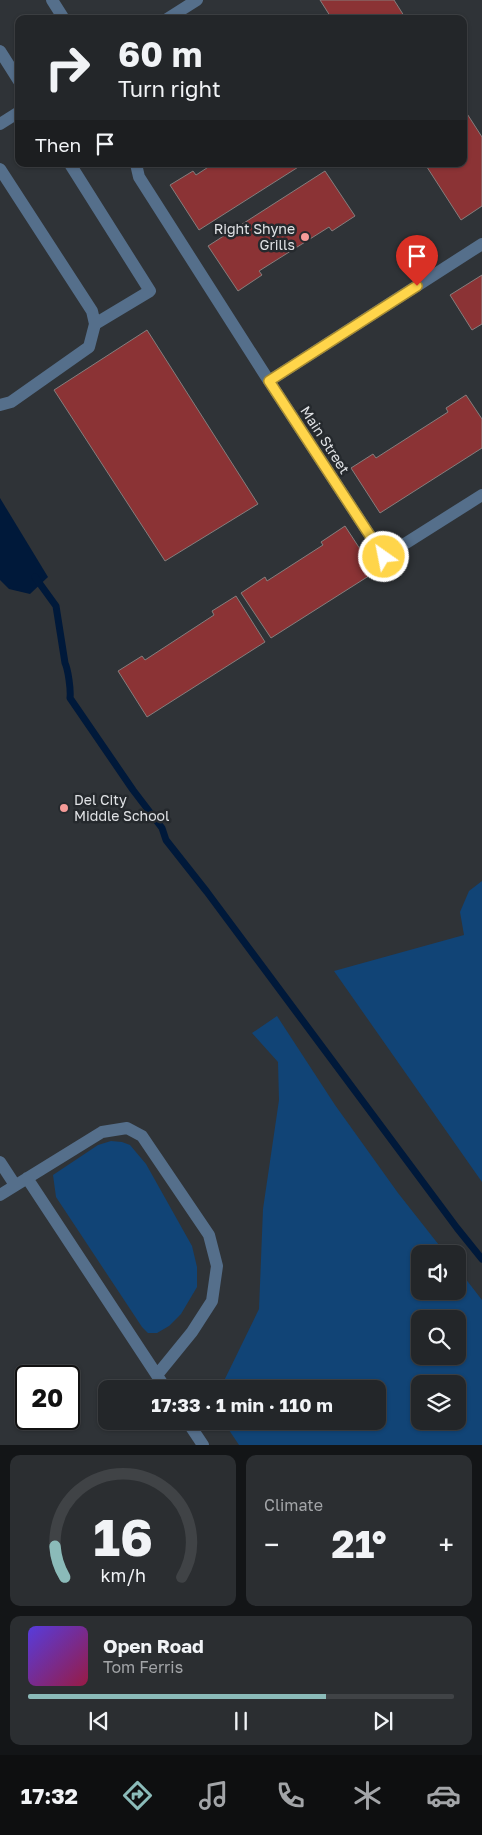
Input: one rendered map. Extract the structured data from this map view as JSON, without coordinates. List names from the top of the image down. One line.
{"streets":{"street":["Main Street"]},"places":["Right Shyne Grills","Del City Middle School"],"page":{"turn":["60 m","Turn right"],"then":"Then","limit":"20","trip":"17:33 · 1 min · 110 m","tile":"Climate","heat":["−","21°","+"],"song":["Open Road","Tom Ferris"],"tabs":"17:32","gauge":["16","km/h"]}}
